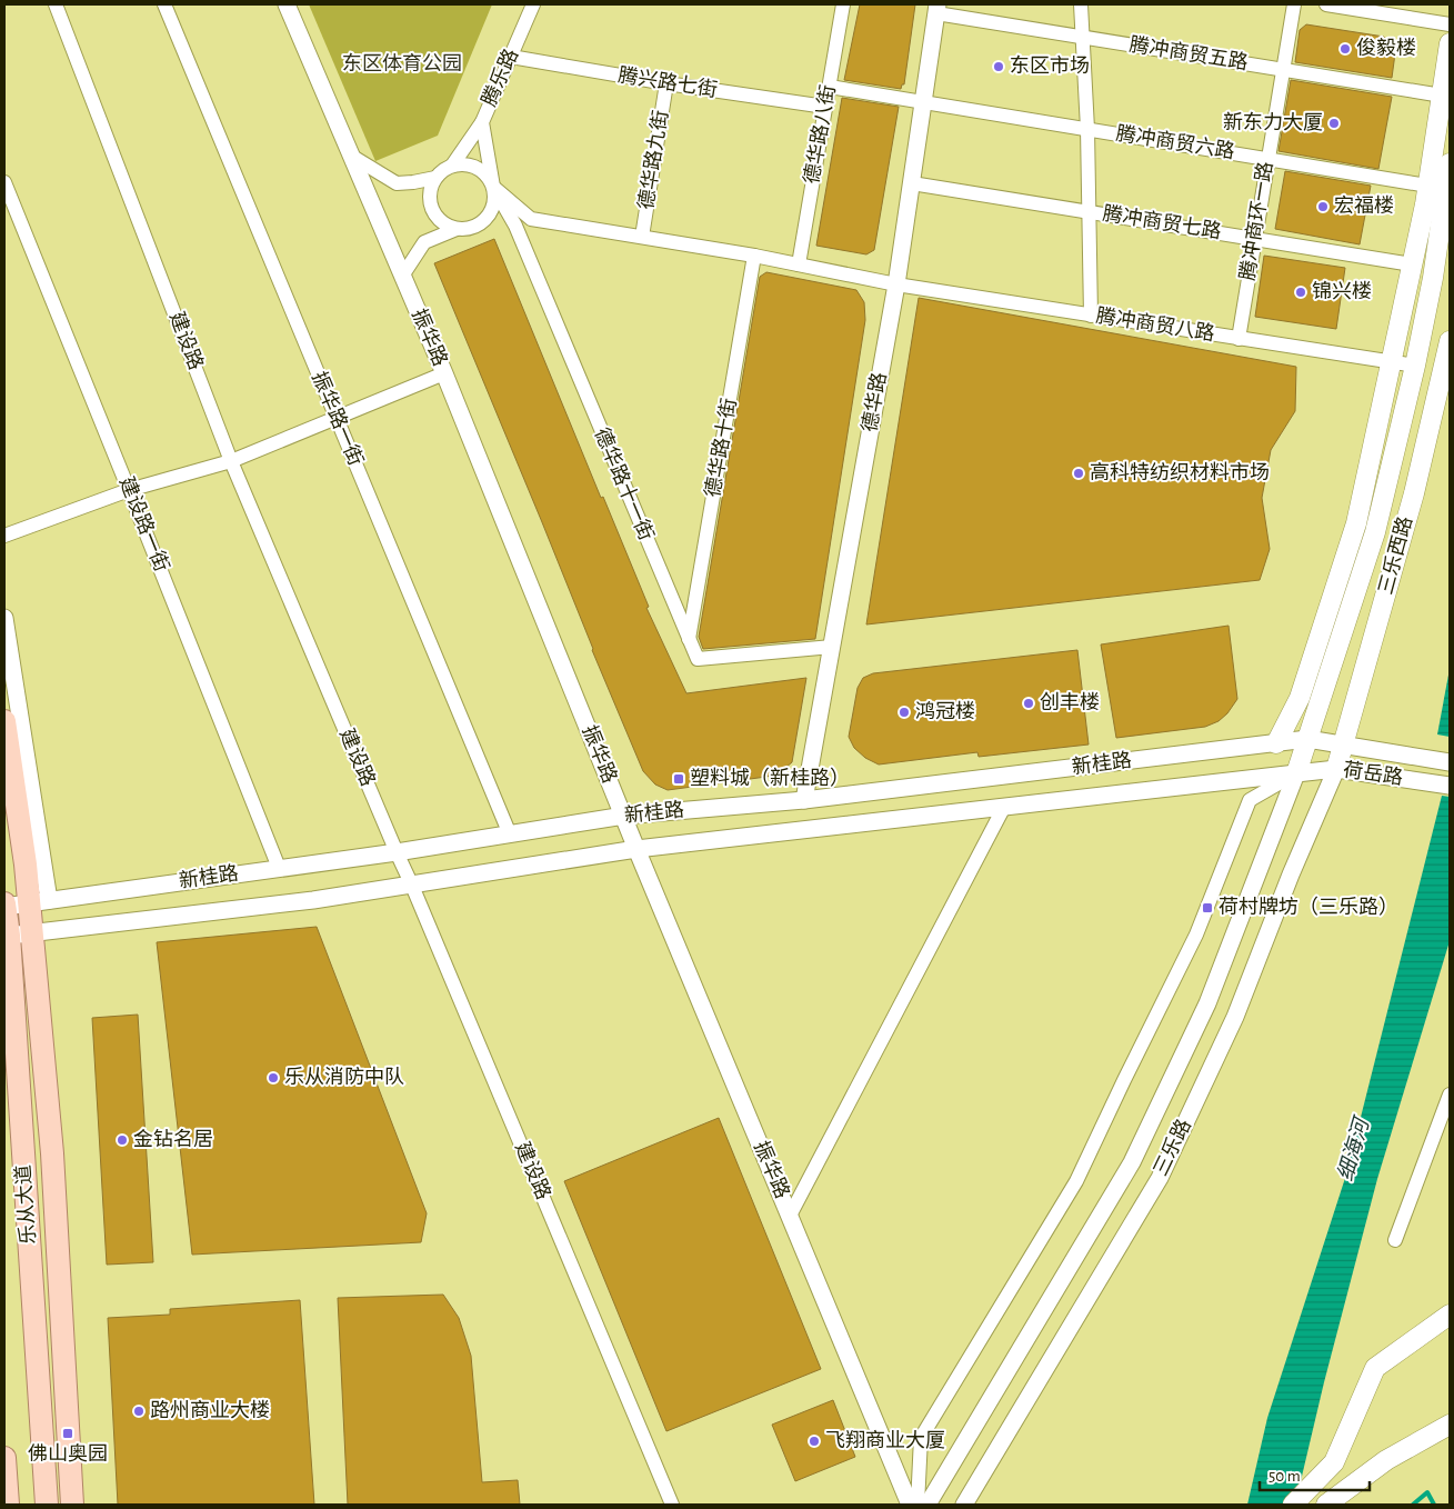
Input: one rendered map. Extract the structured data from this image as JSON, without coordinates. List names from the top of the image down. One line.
{"streets":{"main road":["三乐西路","乐从大道"],"street":["腾冲商贸五路","腾乐路","腾兴路七街","德华路八街","腾冲商贸六路","德华路九街","腾冲商环一路","腾冲商贸七路","腾冲商贸八路","振华路","建设路","德华路","振华路一街","德华路十街","德华路十一街","建设路一街","新桂路","荷岳路","三乐路"]},"crossings":[["腾冲商贸五路","腾冲商环一路"],["腾冲商贸五路","德华路"],["腾乐路","腾兴路七街"],["腾乐路","腾冲商贸八路"],["腾乐路","德华路十一街"],["腾兴路七街","德华路八街"],["腾兴路七街","德华路九街"],["德华路八街","腾冲商贸六路"],["德华路八街","腾冲商贸八路"],["腾冲商贸六路","腾冲商环一路"],["腾冲商贸六路","德华路"],["德华路九街","腾冲商贸八路"],["腾冲商环一路","腾冲商贸七路"],["腾冲商环一路","腾冲商贸八路"],["腾冲商贸七路","德华路"],["腾冲商贸八路","德华路"],["腾冲商贸八路","德华路十街"],["腾冲商贸八路","德华路十一街"],["振华路","新桂路"],["建设路","新桂路"],["德华路","德华路十一街"],["德华路","新桂路"],["振华路一街","新桂路"],["德华路十街","德华路十一街"],["建设路一街","新桂路"],["三乐西路","荷岳路"],["三乐西路","三乐路"],["新桂路","荷岳路"],["新桂路","三乐路"],["新桂路","乐从大道"],["荷岳路","三乐路"]],"water":["细海河"],"parks":["东区体育公园"],"places":{"other":["俊毅楼","东区市场","新东力大厦","宏福楼","锦兴楼","高科特纺织材料市场","创丰楼","鸿冠楼","乐从消防中队","金钻名居","路州商业大楼","飞翔商业大厦"],"transit":["塑料城（新桂路）","荷村牌坊（三乐路）","佛山奥园"]},"scale_bar":"50 m"}
